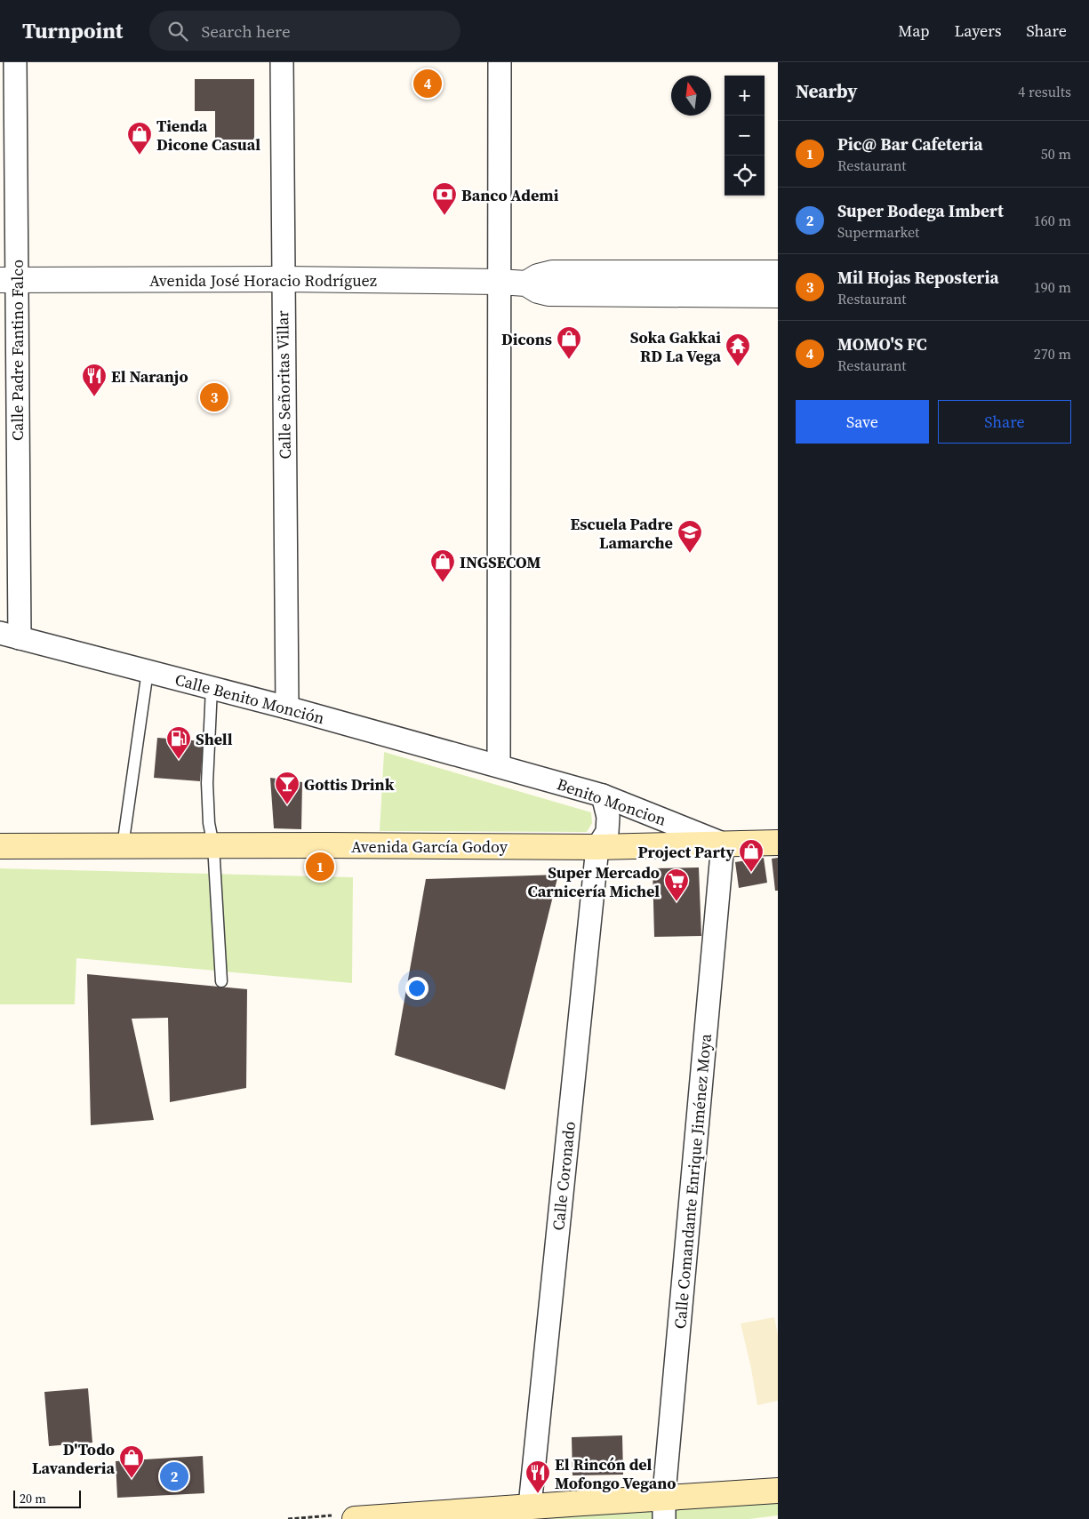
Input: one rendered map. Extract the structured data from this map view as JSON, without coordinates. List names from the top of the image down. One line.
{"streets":{"main road":["Avenida García Godoy"],"street":["Avenida José Horacio Rodríguez","Calle Padre Fantino Falco","Calle Señoritas Villar","Calle Benito Monción","Benito Moncion","Calle Coronado","Calle Comandante Enrique Jiménez Moya"]},"crossings":[["Avenida José Horacio Rodríguez","Calle Padre Fantino Falco"],["Avenida José Horacio Rodríguez","Calle Señoritas Villar"],["Calle Padre Fantino Falco","Calle Benito Monción"],["Calle Señoritas Villar","Calle Benito Monción"],["Calle Benito Monción","Benito Moncion"],["Benito Moncion","Avenida García Godoy"],["Benito Moncion","Calle Comandante Enrique Jiménez Moya"],["Avenida García Godoy","Calle Coronado"],["Avenida García Godoy","Calle Comandante Enrique Jiménez Moya"]],"places":{"shop":["Tienda Dicone Casual","Dicons","INGSECOM","Project Party","D'Todo Lavanderia"],"bank":["Banco Ademi"],"temple":["Soka Gakkai RD La Vega"],"restaurant":["El Naranjo","El Rincón del Mofongo Vegano"],"school or university":["Escuela Padre Lamarche"],"fuel station":["Shell"],"bar":["Gottis Drink"],"supermarket":["Super Mercado Carnicería Michel"]},"scale_bar":"20 m","north":"top","page":{"header":"Turnpoint","search":"Search here","nav":["Map","Layers","Share"],"heading":["Nearby","4 results"],"pins":["4","3","1","2"],"map_buttons":["+","−"],"list":[{"mark":"1","name":"Pic@ Bar Cafeteria","note":"Restaurant","value":"50 m"},{"mark":"2","name":"Super Bodega Imbert","note":"Supermarket","value":"160 m"},{"mark":"3","name":"Mil Hojas Reposteria","note":"Restaurant","value":"190 m"},{"mark":"4","name":"MOMO'S FC","note":"Restaurant","value":"270 m"}],"buttons":["Save","Share"],"scale":"20 m"}}
